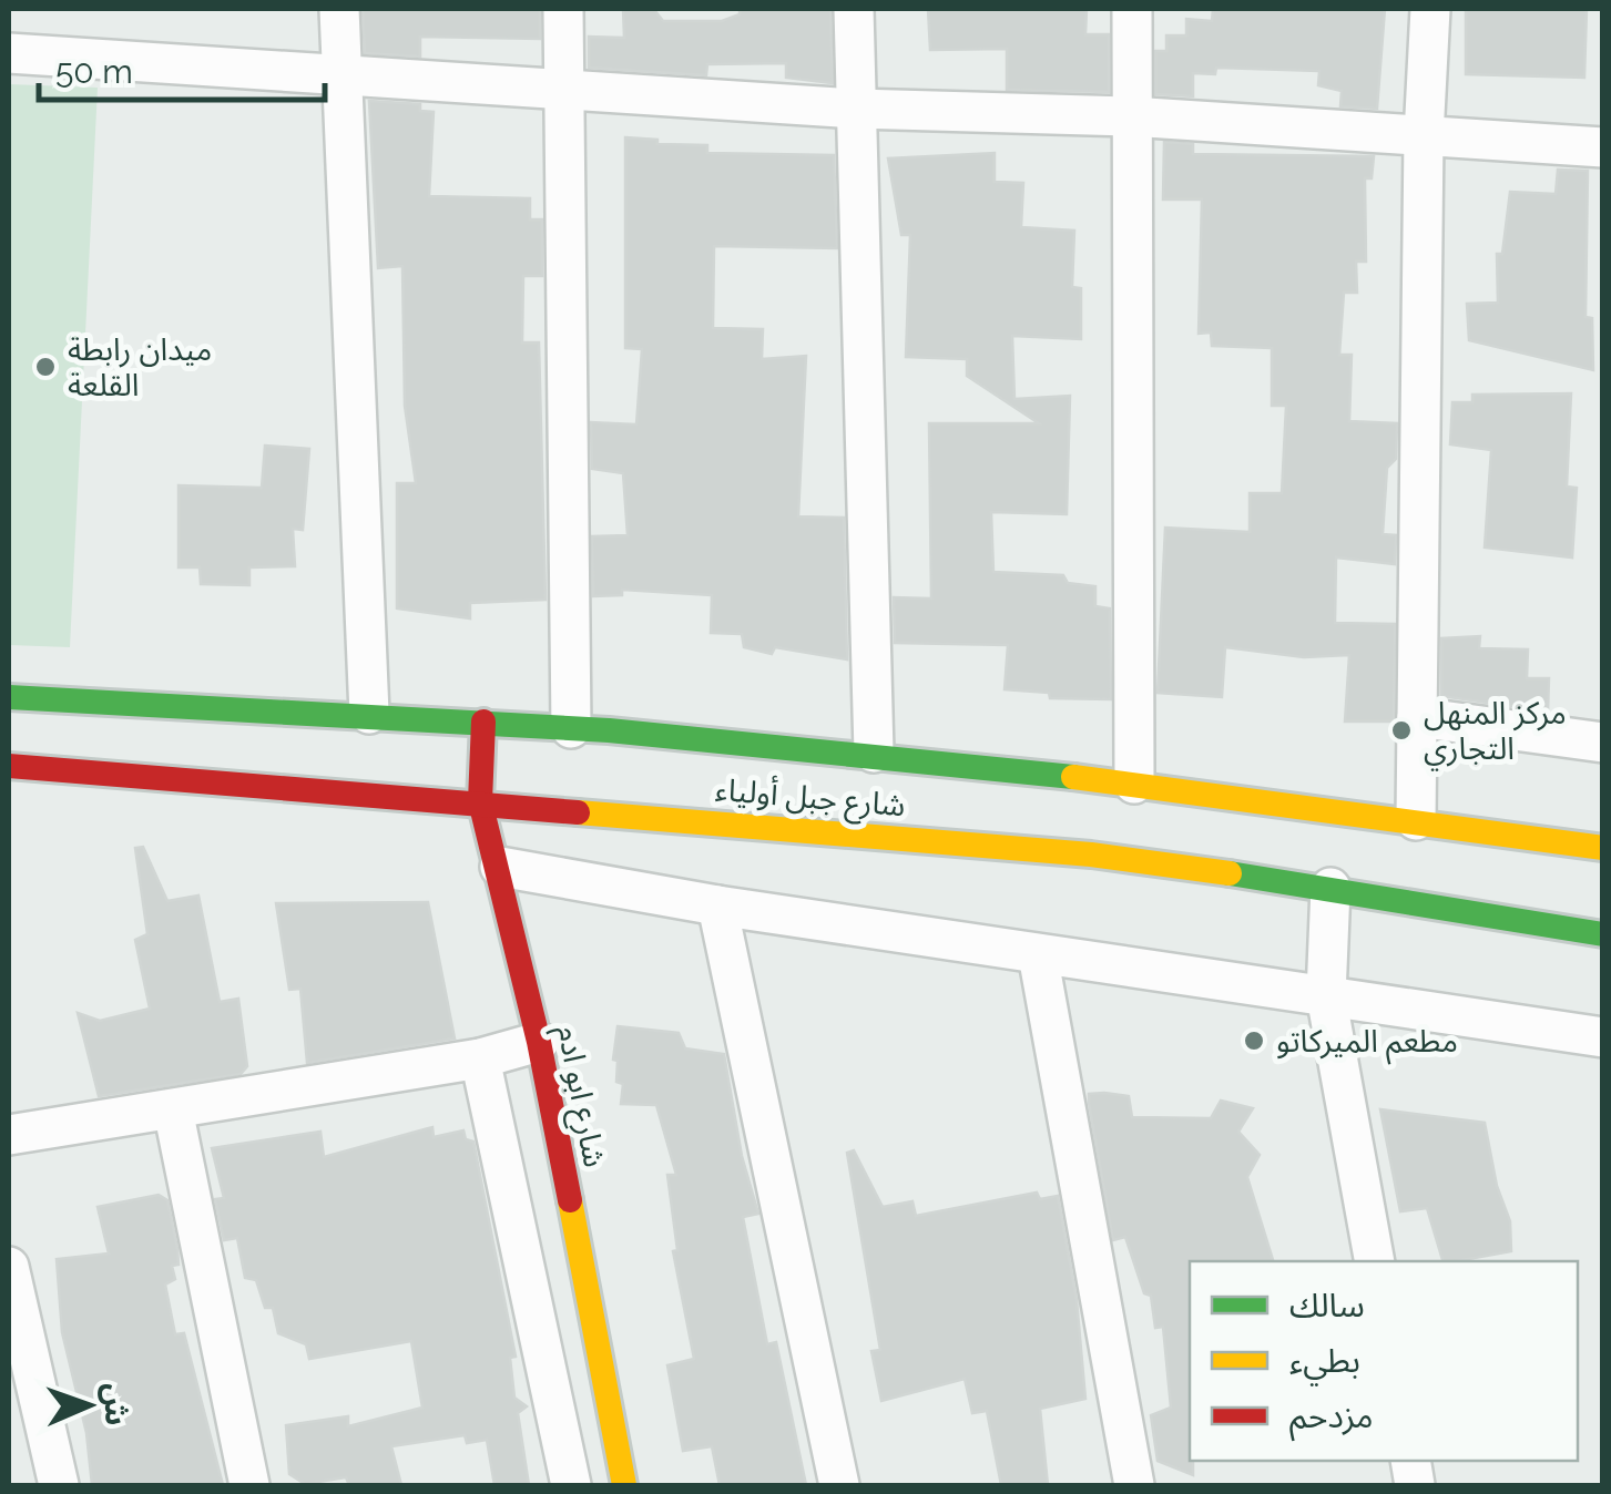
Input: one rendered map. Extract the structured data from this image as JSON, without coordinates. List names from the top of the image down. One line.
{"streets":{"main road":["شارع جبل أولياء","شارع ابو ادم"]},"crossings":[["شارع جبل أولياء","شارع ابو ادم"]],"places":["ميدان رابطة القلعة","مركز المنهل التجاري","مطعم الميركاتو"],"legend":["سالك","بطيء","مزدحم"],"scale_bar":"50 m","north":"right"}
